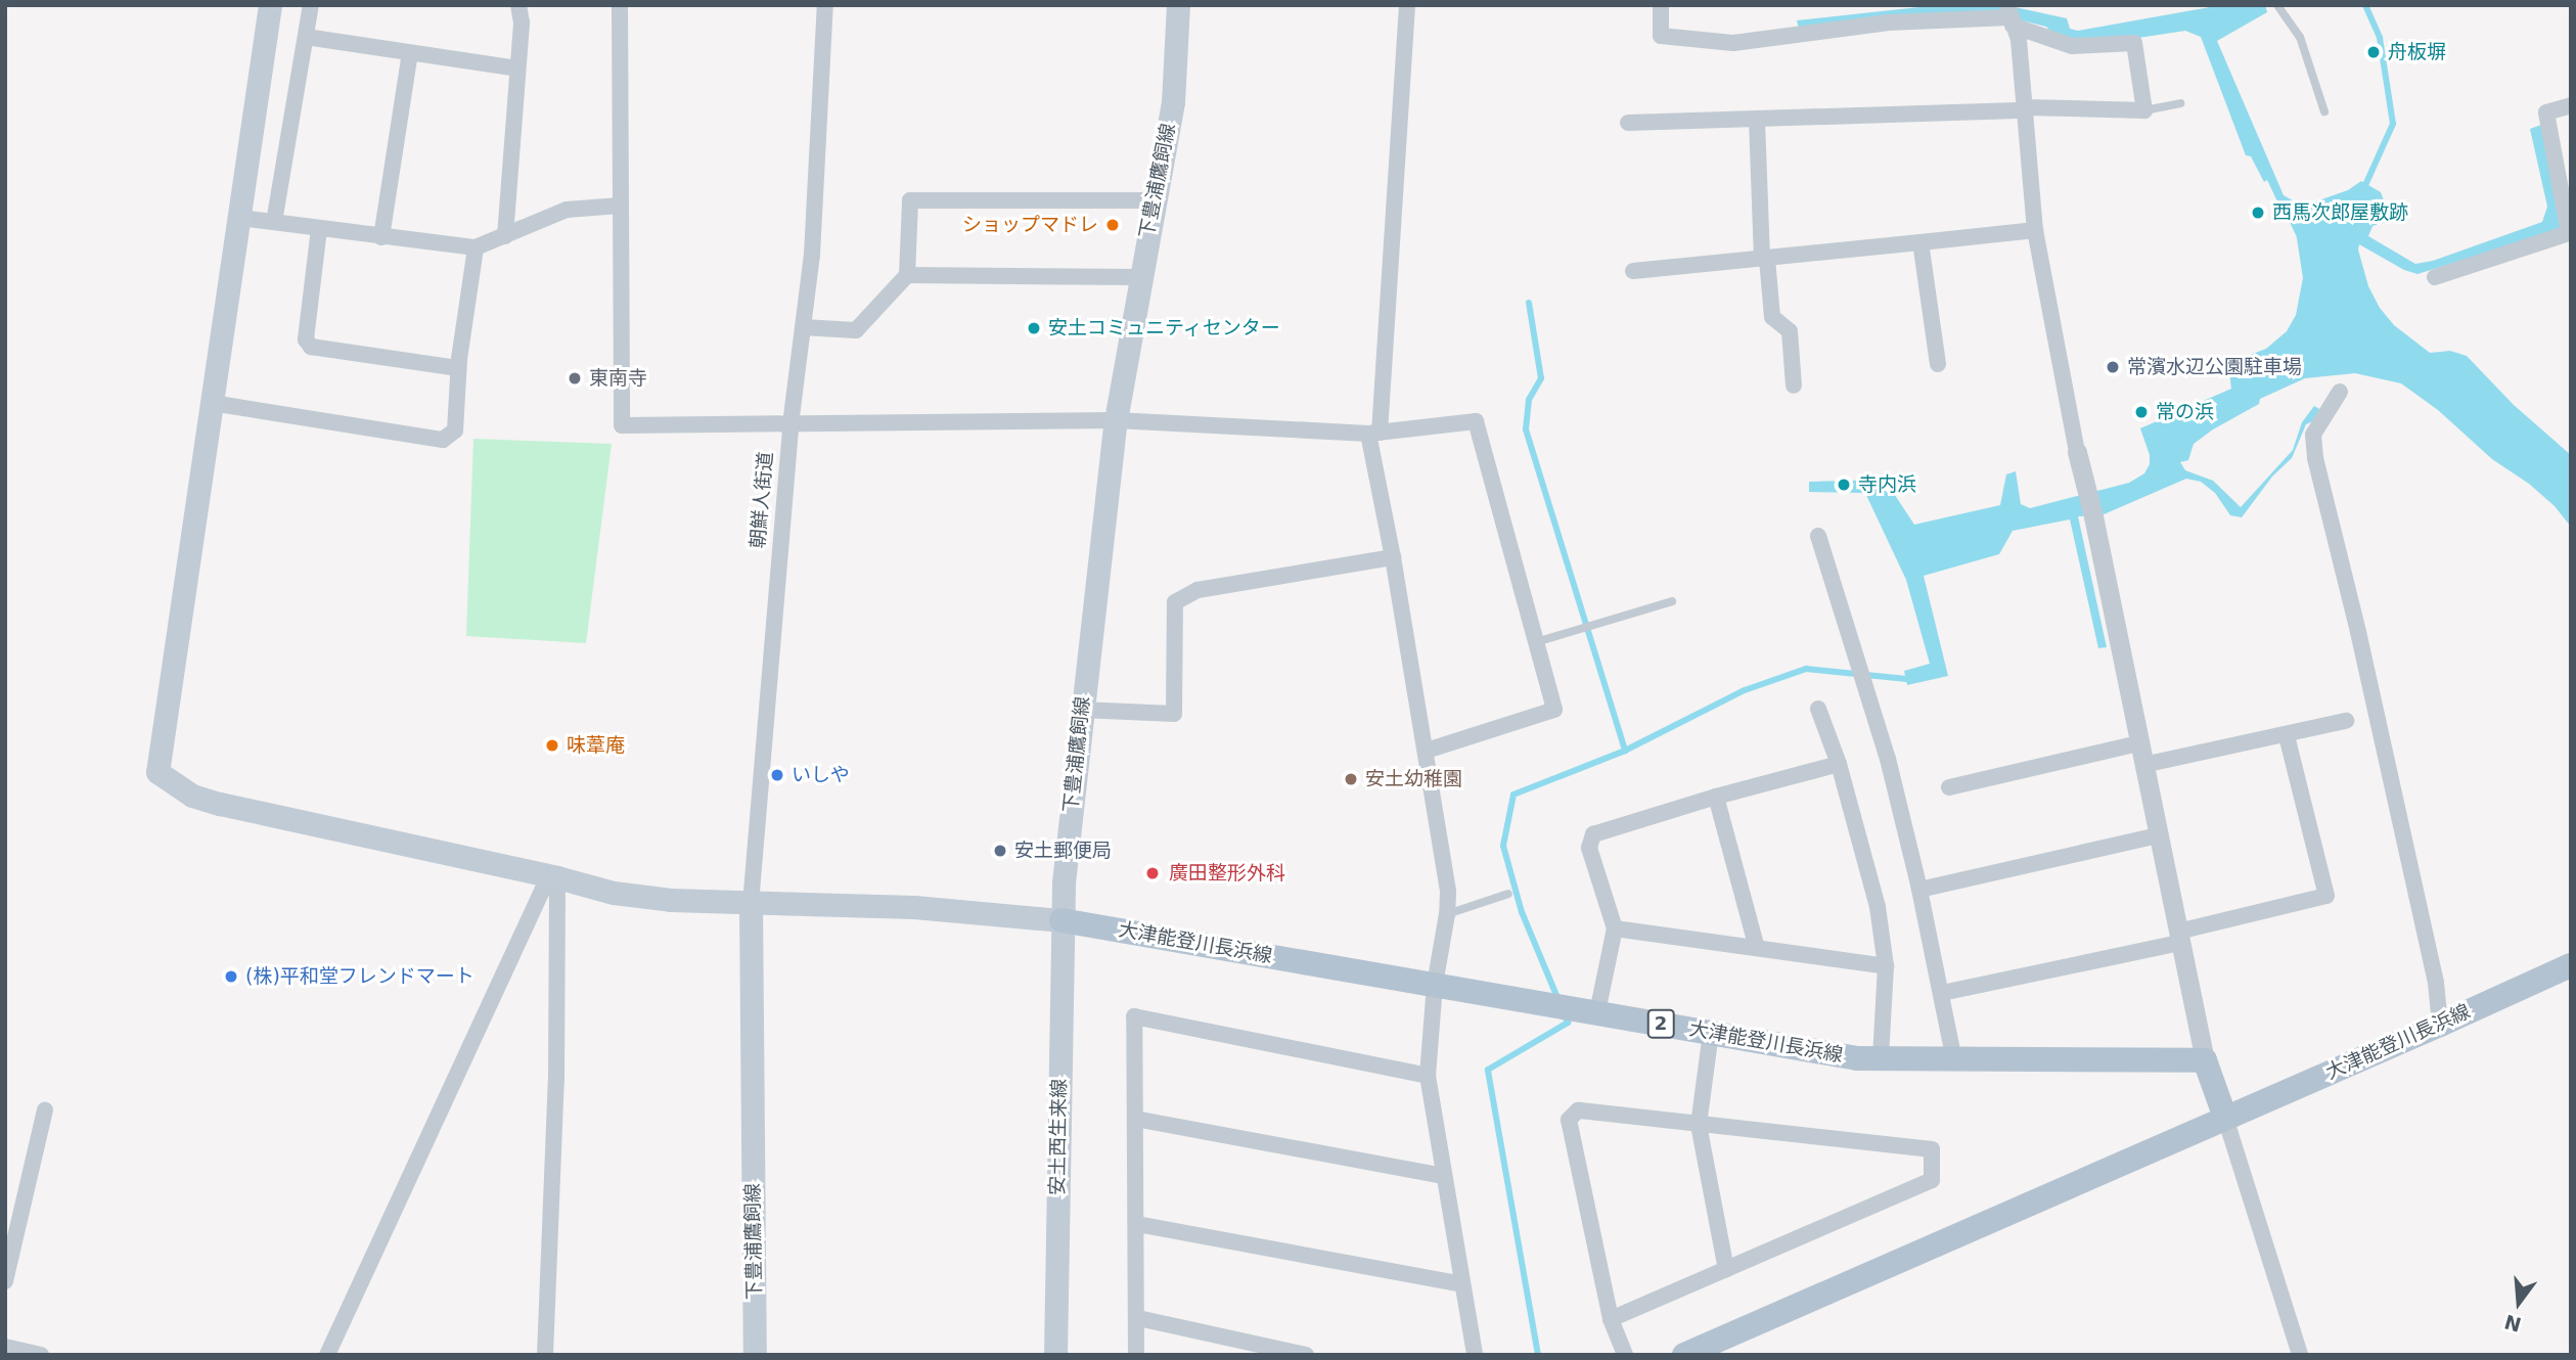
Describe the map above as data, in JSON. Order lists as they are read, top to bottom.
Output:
{
  "streets": {
    "main road": [
      "下豊浦鷹飼線",
      "大津能登川長浜線",
      "2",
      "安土西生来線"
    ],
    "street": ["朝鮮人街道"]
  },
  "crossings": [
    ["下豊浦鷹飼線", "朝鮮人街道"],
    ["下豊浦鷹飼線", "大津能登川長浜線"],
    ["下豊浦鷹飼線", "安土西生来線"],
    ["大津能登川長浜線", "安土西生来線"]
  ],
  "places": [
    "舟板塀",
    "西馬次郎屋敷跡",
    "ショップマドレ",
    "安土コミュニティセンター",
    "常濱水辺公園駐車場",
    "東南寺",
    "常の浜",
    "寺内浜",
    "味葦庵",
    "いしや",
    "安土幼稚園",
    "安土郵便局",
    "廣田整形外科",
    "(株)平和堂フレンドマート"
  ],
  "north": "bottom"
}
